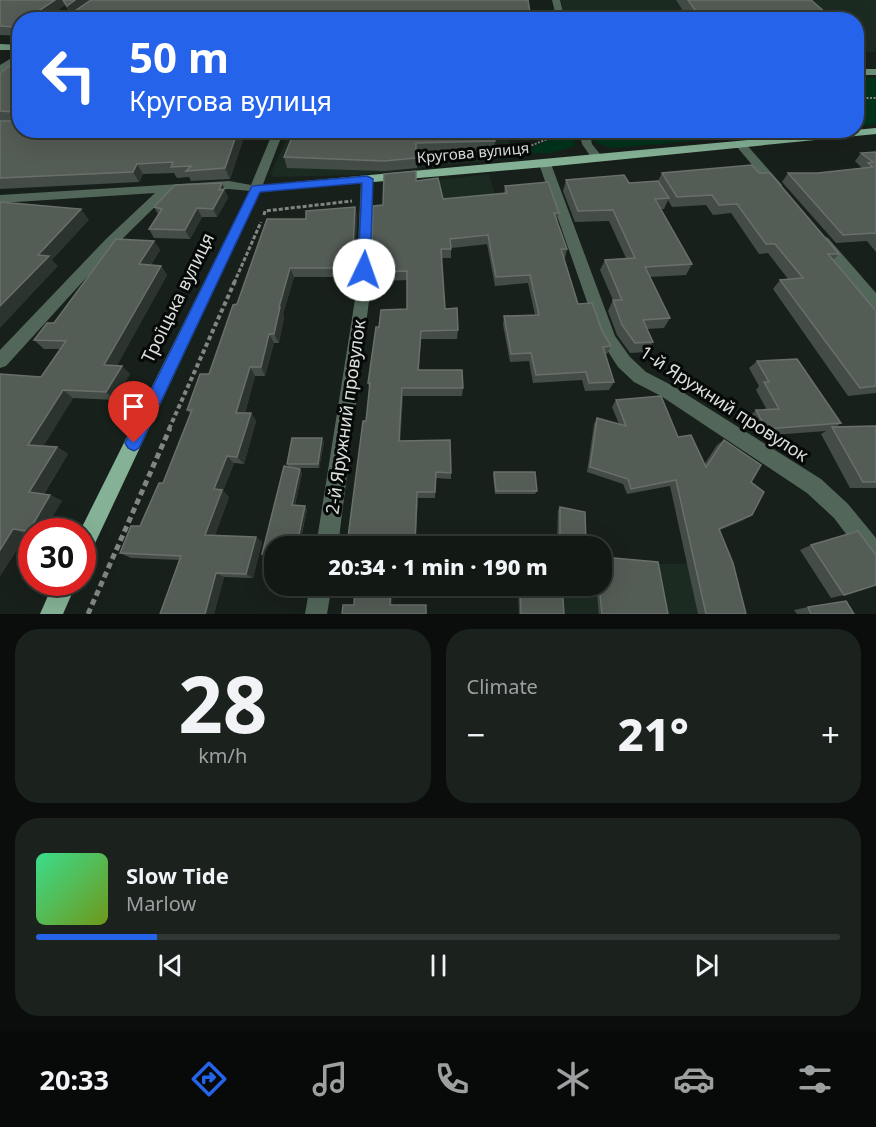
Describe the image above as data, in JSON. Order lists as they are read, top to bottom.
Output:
{
  "streets": {
    "main road": ["Кругова вулиця", "Троїцька вулиця"],
    "street": ["1-й Яружний провулок", "2-й Яружний провулок"]
  },
  "crossings": [
    ["Кругова вулиця", "Троїцька вулиця"],
    ["Кругова вулиця", "1-й Яружний провулок"],
    ["Кругова вулиця", "2-й Яружний провулок"]
  ],
  "page": {
    "turn": ["50 m", "Кругова вулиця"],
    "limit": "30",
    "trip": "20:34 · 1 min · 190 m",
    "tile": [
      ["28", "km/h"],
      "Climate"
    ],
    "heat": ["−", "21°", "+"],
    "song": ["Slow Tide", "Marlow"],
    "tabs": "20:33"
  }
}
